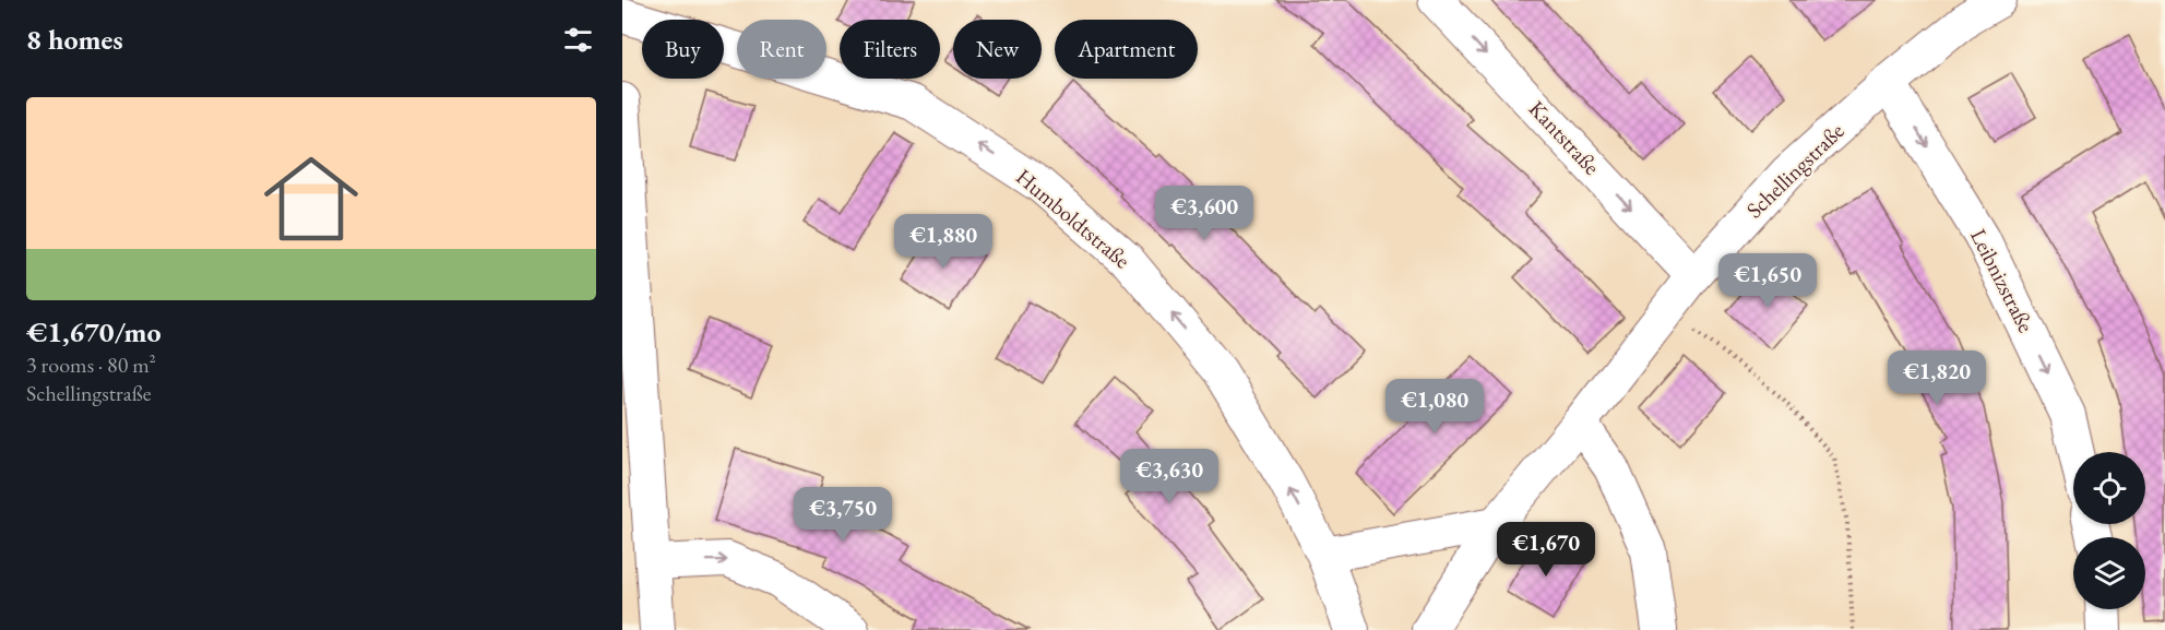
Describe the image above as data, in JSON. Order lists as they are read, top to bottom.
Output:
{
  "streets": {
    "street": [
      "Kantstraße",
      "Schellingstraße",
      "Humboldtstraße",
      "Leibnizstraße"
    ]
  },
  "crossings": [
    ["Kantstraße", "Schellingstraße"],
    ["Schellingstraße", "Leibnizstraße"]
  ],
  "one_way": ["Kantstraße", "Humboldtstraße", "Leibnizstraße"],
  "page": {
    "heading": "8 homes",
    "chip": [
      "Buy",
      "Rent",
      "Filters",
      "New",
      "Apartment"
    ],
    "list": [
      {
        "name": "€1,670/mo",
        "note": "3 rooms · 80 m² · Schellingstraße"
      }
    ],
    "price": [
      "€3,600",
      "€1,880",
      "€1,650",
      "€1,820",
      "€1,080",
      "€3,630",
      "€3,750",
      "€1,670"
    ]
  }
}
